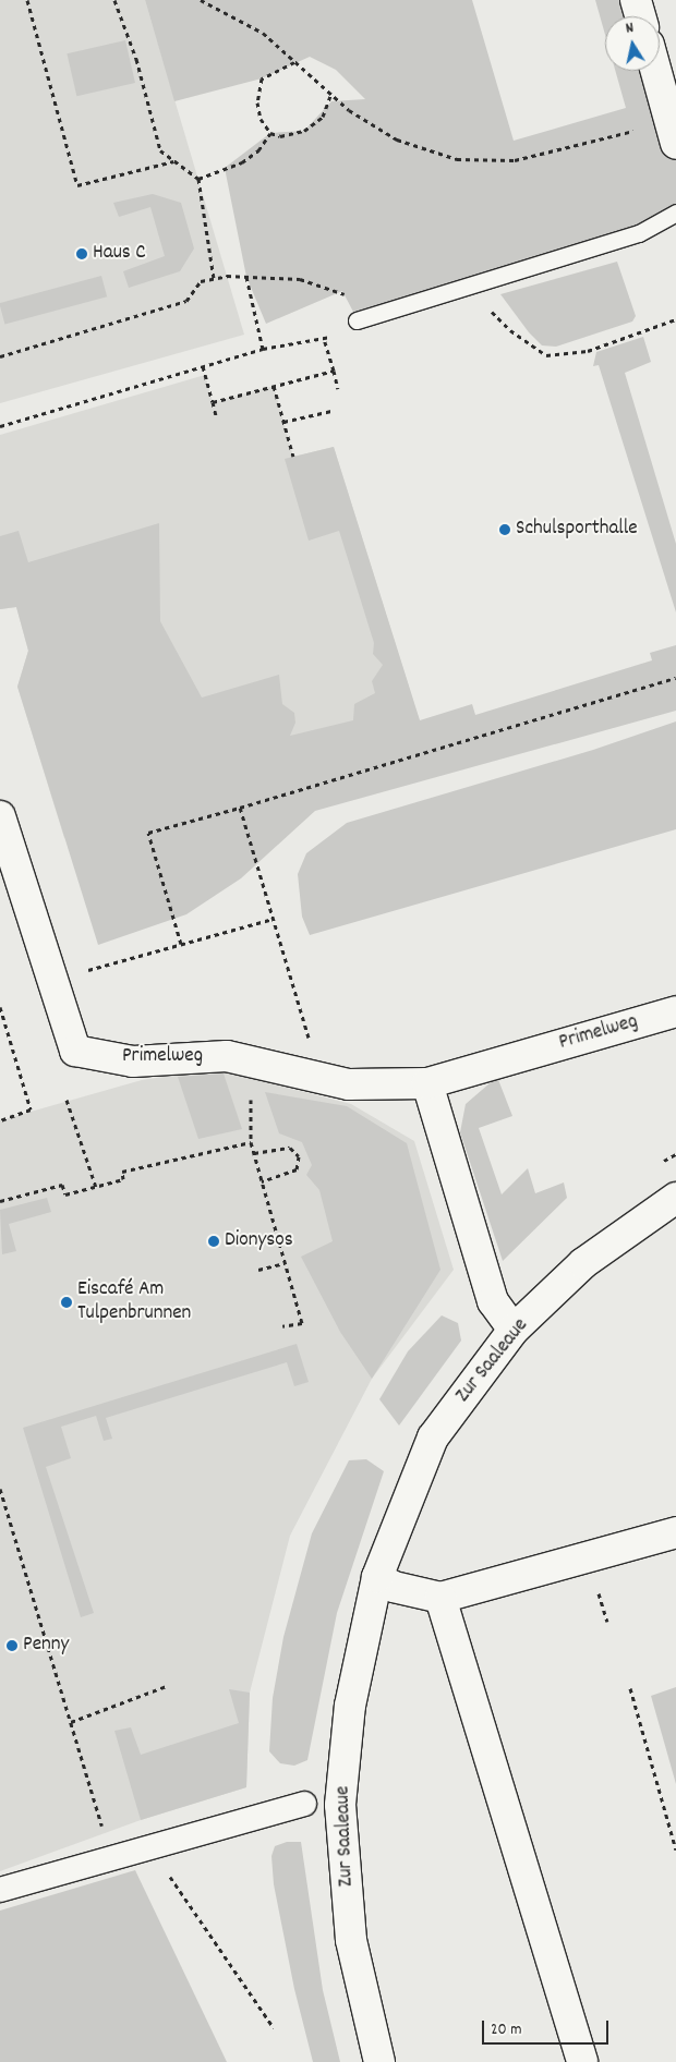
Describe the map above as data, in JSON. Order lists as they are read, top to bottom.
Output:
{
  "streets": {
    "street": ["Primelweg", "Zur Saaleaue"]
  },
  "places": [
    "Haus C",
    "Schulsporthalle",
    "Dionysos",
    "Eiscafé Am Tulpenbrunnen",
    "Penny"
  ],
  "scale_bar": "20 m",
  "north": "top"
}
